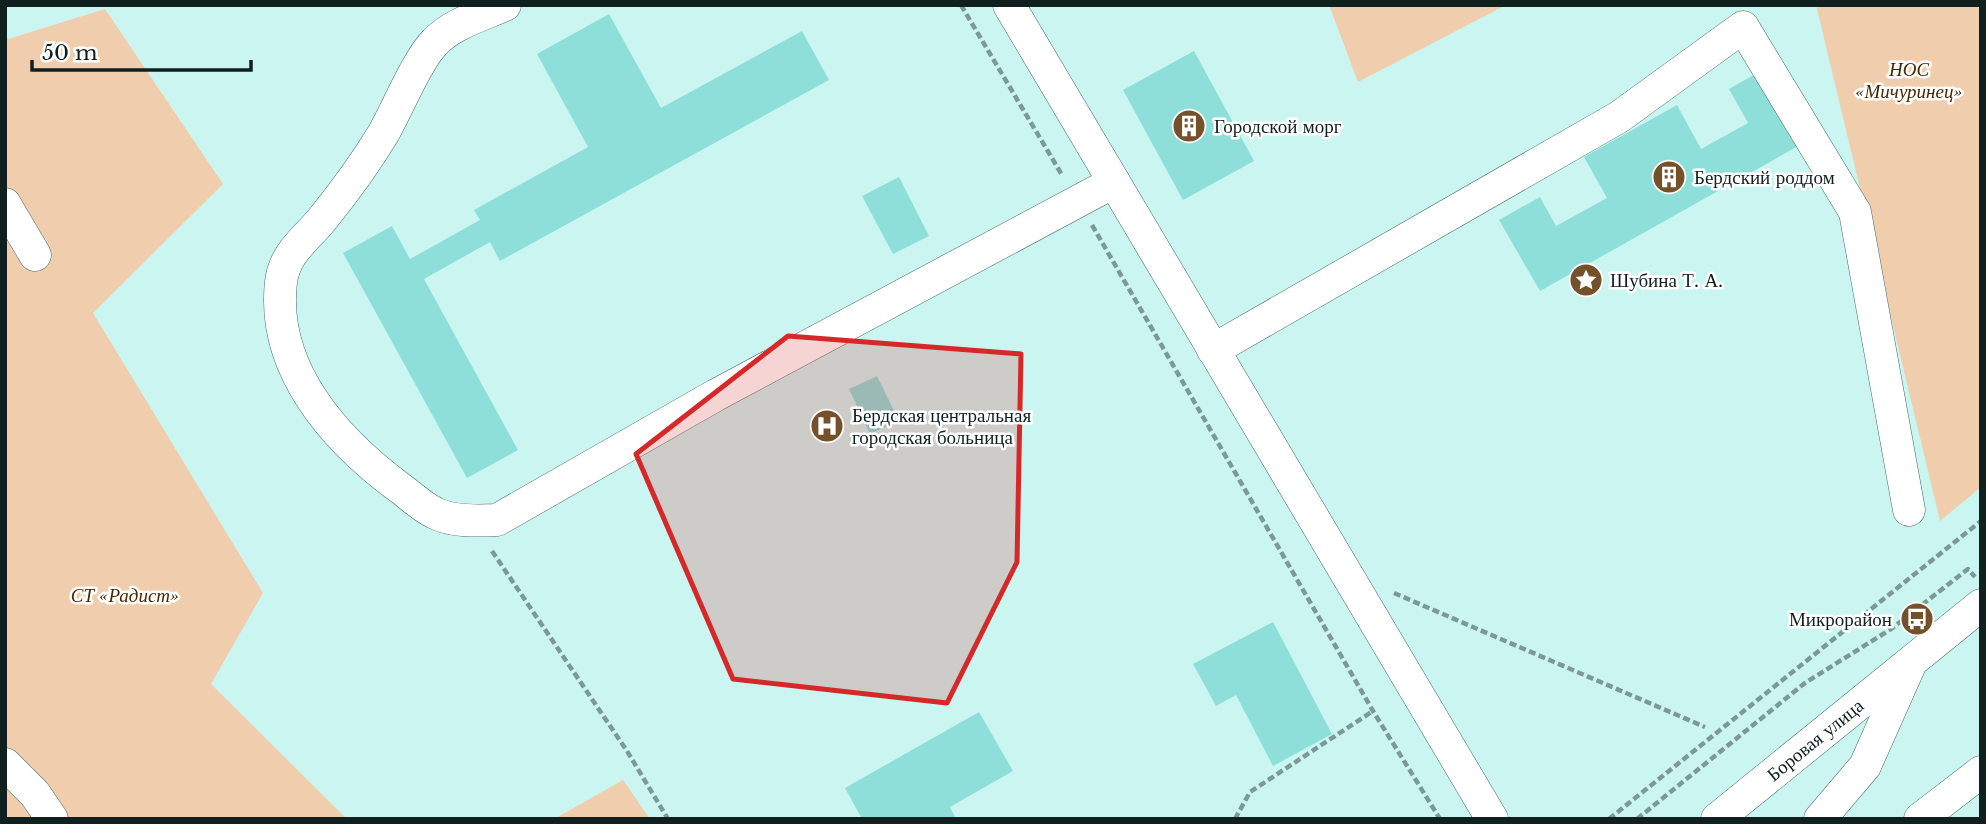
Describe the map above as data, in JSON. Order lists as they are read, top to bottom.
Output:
{
  "streets": {
    "street": ["Боровая улица"]
  },
  "parks": ["НОС «Мичуринец»", "СТ «Радист»"],
  "places": {
    "building": ["Городской морг", "Бердский роддом"],
    "place": ["Шубина Т. А."],
    "hospital": ["Бердская центральная городская больница"],
    "bus stop": ["Микрорайон"]
  },
  "scale_bar": "50 m"
}
